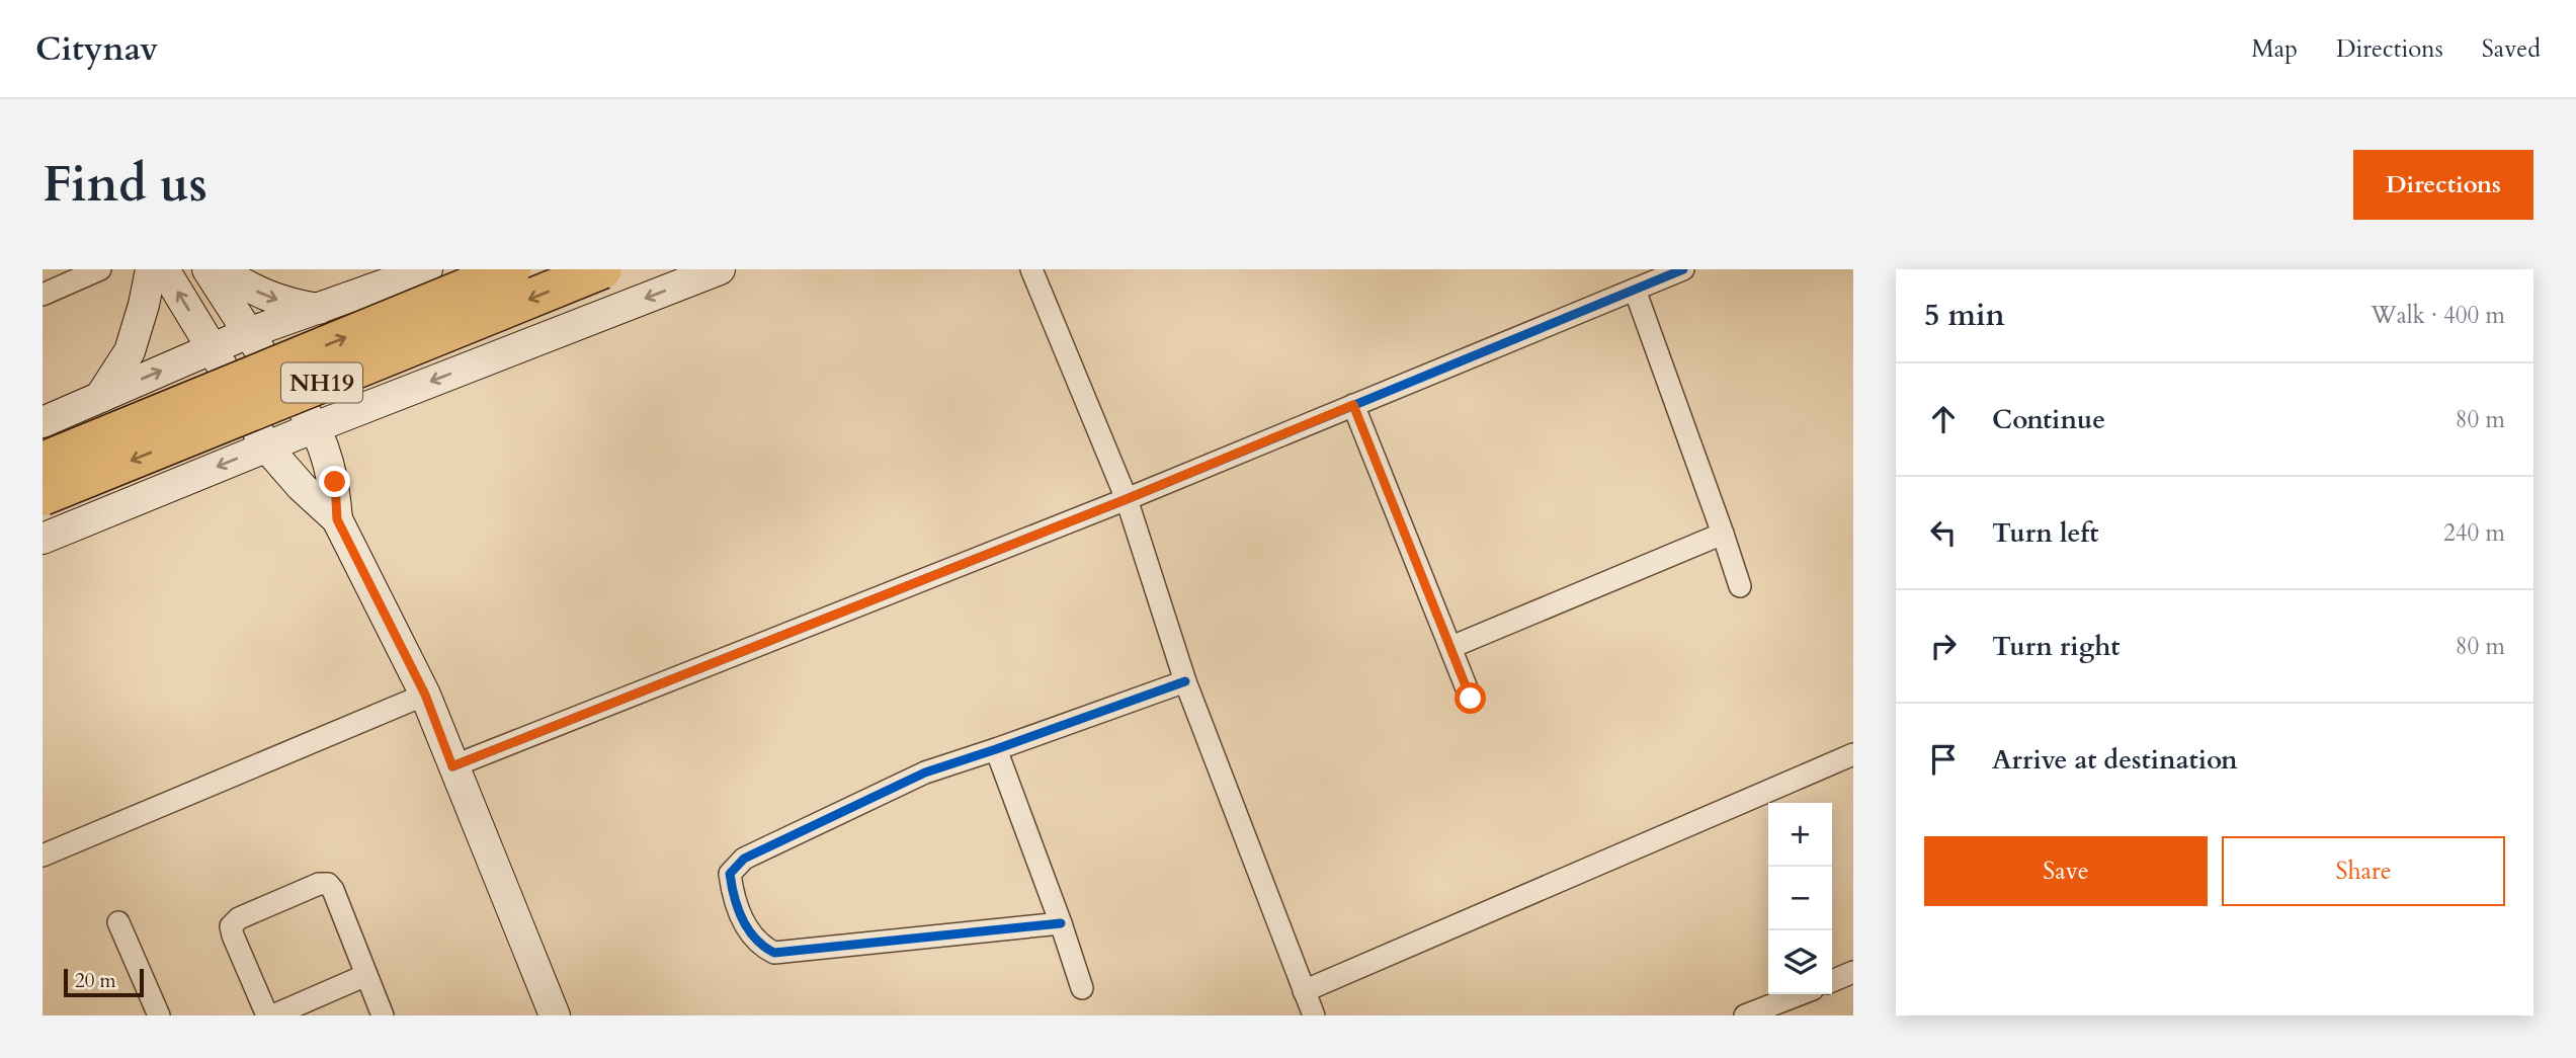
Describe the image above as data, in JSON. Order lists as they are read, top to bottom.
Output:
{
  "streets": {
    "highway": ["NH19"]
  },
  "scale_bar": "20 m",
  "page": {
    "header": "Citynav",
    "nav": ["Map", "Directions", "Saved"],
    "buttons": [
      "Directions",
      ["Save", "Share"]
    ],
    "title": "Find us",
    "heading": ["5 min", "Walk · 400 m"],
    "list": [
      ["Continue", "80 m"],
      ["Turn left", "240 m"],
      ["Turn right", "80 m"],
      "Arrive at destination"
    ],
    "map_buttons": ["+", "−"],
    "scale": "20 m"
  }
}
